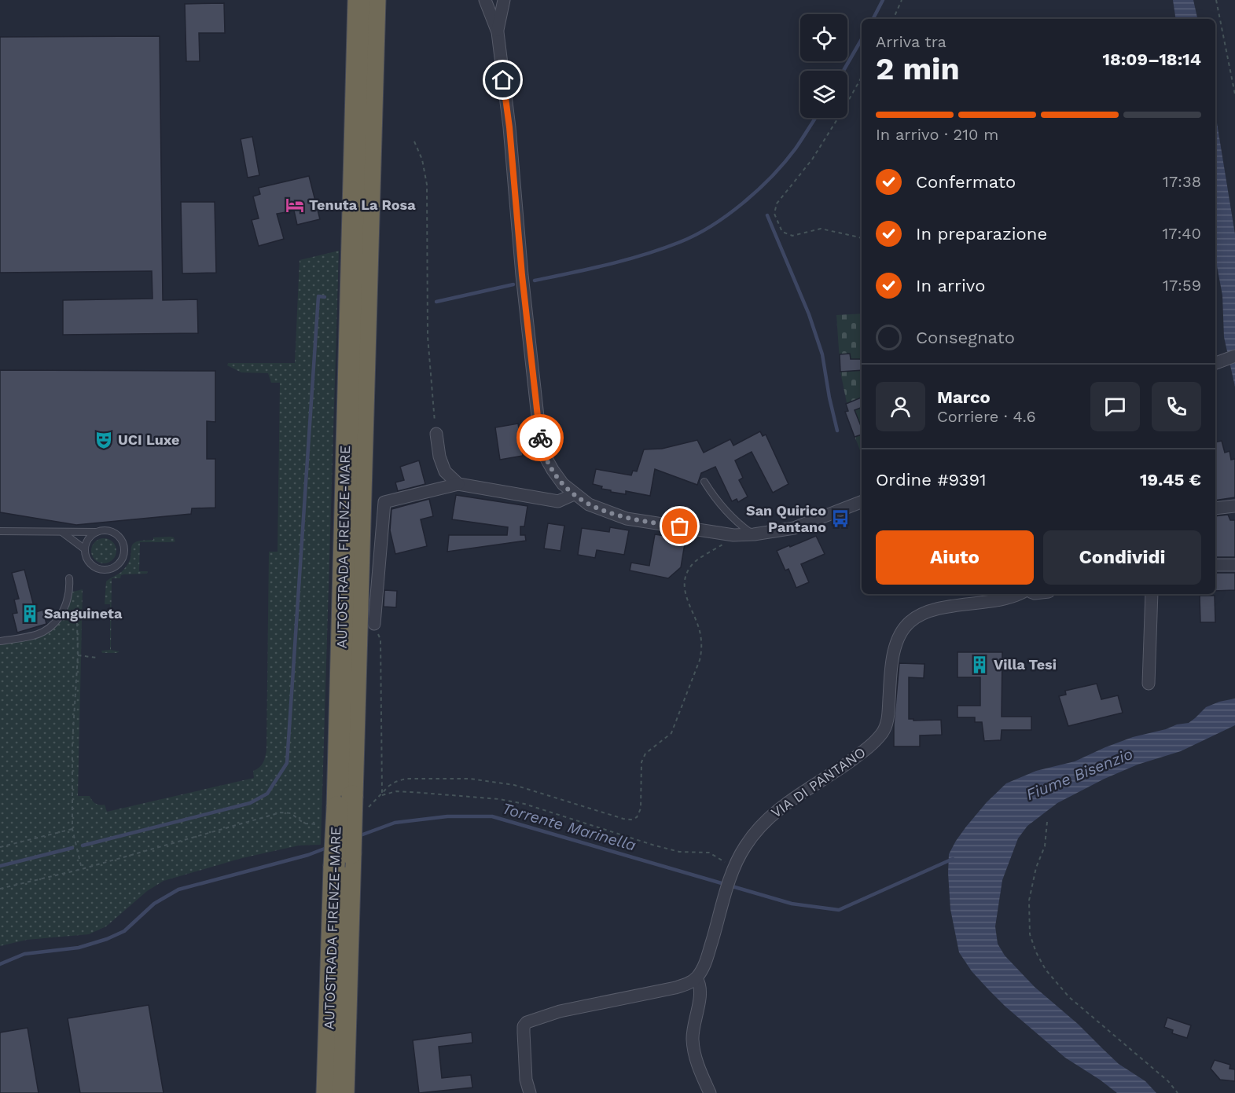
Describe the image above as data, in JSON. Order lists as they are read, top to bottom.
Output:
{
  "streets": {
    "highway": ["AUTOSTRADA FIRENZE-MARE"],
    "street": ["VIA DI PANTANO"]
  },
  "water": ["Fiume Bisenzio", "Torrente Marinella"],
  "places": {
    "hotel": ["Tenuta La Rosa"],
    "theatre": ["UCI Luxe"],
    "bus stop": ["San Quirico Pantano"],
    "building": ["Sanguineta", "Villa Tesi"]
  },
  "page": {
    "heading": ["2 min", "Arriva tra", "18:09–18:14"],
    "panel": [
      "Marco",
      "Corriere · 4.6",
      "Ordine #9391",
      "19.45 €"
    ],
    "bar": "In arrivo · 210 m",
    "list": [
      ["Confermato", "17:38"],
      ["In preparazione", "17:40"],
      ["In arrivo", "17:59"],
      "Consegnato"
    ],
    "buttons": ["Aiuto", "Condividi"]
  }
}
